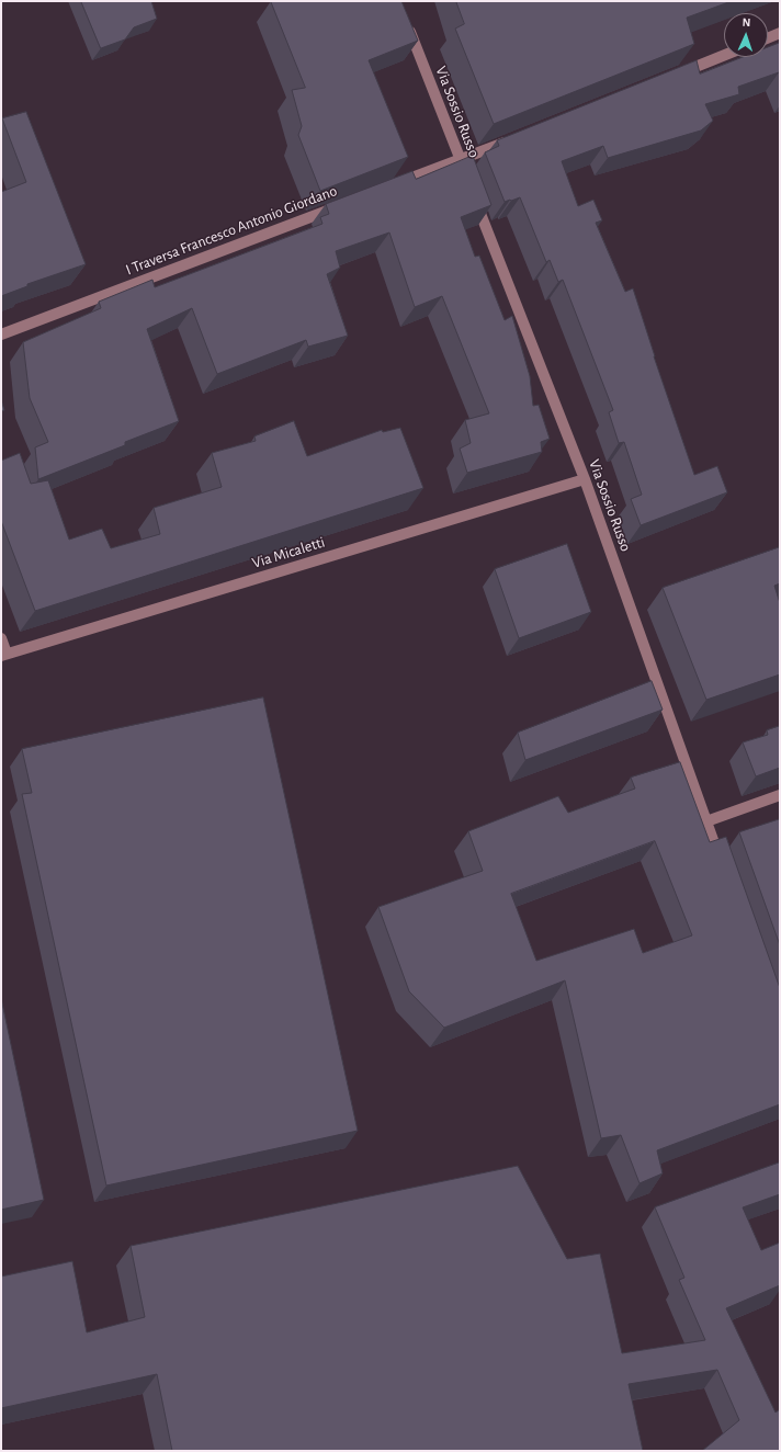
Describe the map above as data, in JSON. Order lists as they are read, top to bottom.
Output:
{
  "streets": {
    "street": ["Via Sossio Russo", "I Traversa Francesco Antonio Giordano", "Via Micaletti"]
  },
  "crossings": [
    ["Via Sossio Russo", "Via Micaletti"]
  ],
  "north": "top"
}
